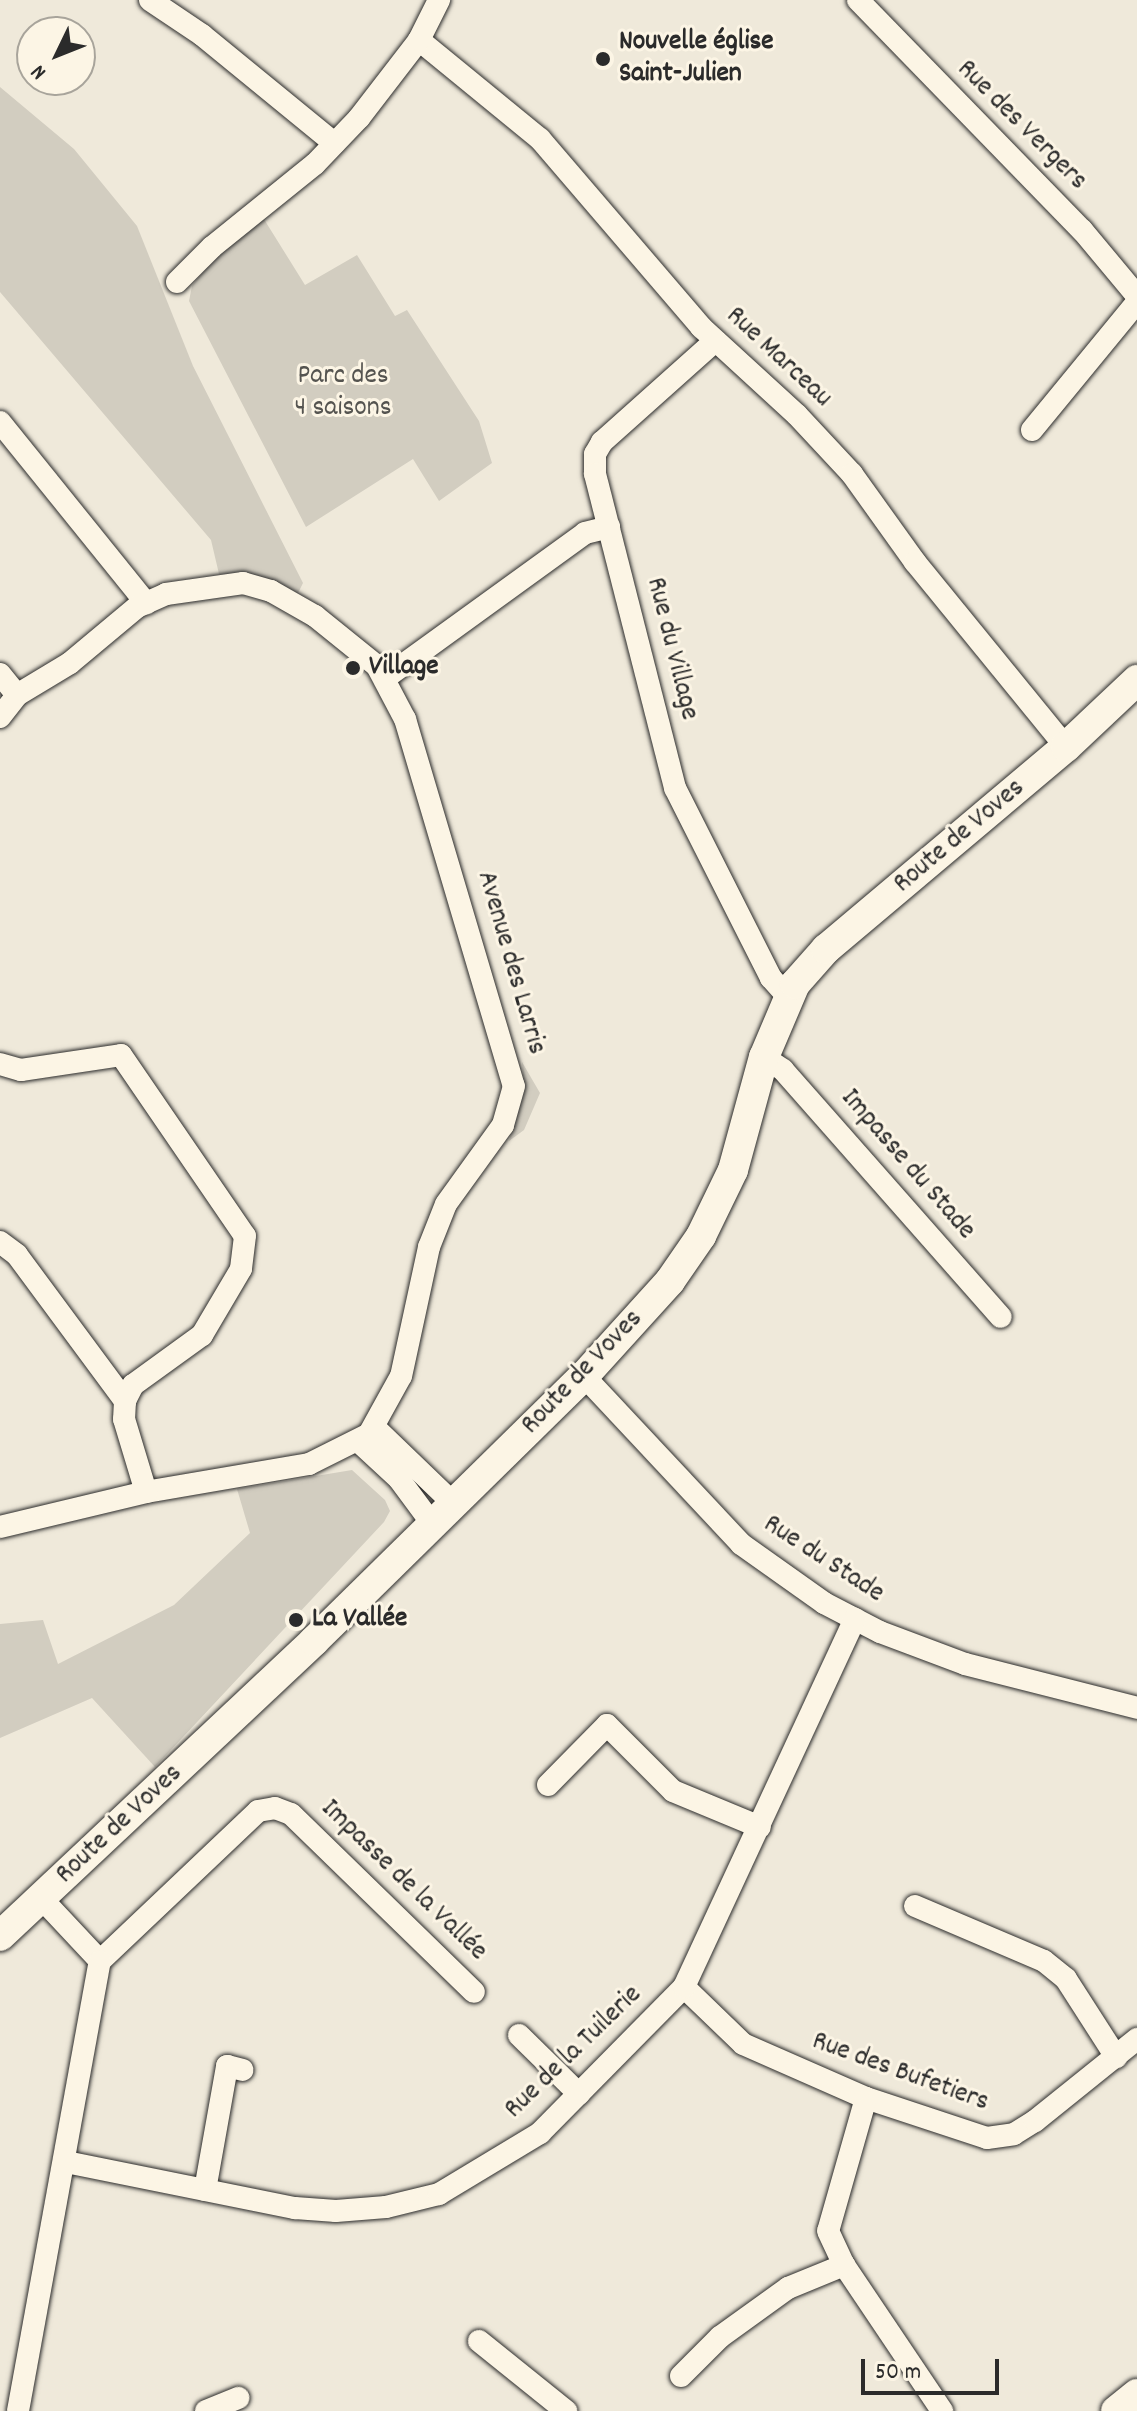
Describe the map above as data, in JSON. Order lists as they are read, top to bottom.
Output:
{
  "streets": {
    "street": [
      "Rue des Vergers",
      "Rue Marceau",
      "Rue du Village",
      "Route de Voves",
      "Avenue des Larris",
      "Impasse du Stade",
      "Rue du Stade",
      "Impasse de la Vallée",
      "Rue de la Tuilerie",
      "Rue des Bufetiers"
    ]
  },
  "crossings": [
    ["Rue Marceau", "Rue du Village"],
    ["Rue Marceau", "Route de Voves"],
    ["Rue du Village", "Route de Voves"],
    ["Route de Voves", "Impasse du Stade"],
    ["Route de Voves", "Rue du Stade"],
    ["Rue du Stade", "Rue de la Tuilerie"],
    ["Rue de la Tuilerie", "Rue des Bufetiers"]
  ],
  "parks": ["Parc des 4 saisons"],
  "places": ["Nouvelle église Saint-Julien", "Village", "La Vallée"],
  "scale_bar": "50 m",
  "north": "bottom left"
}
